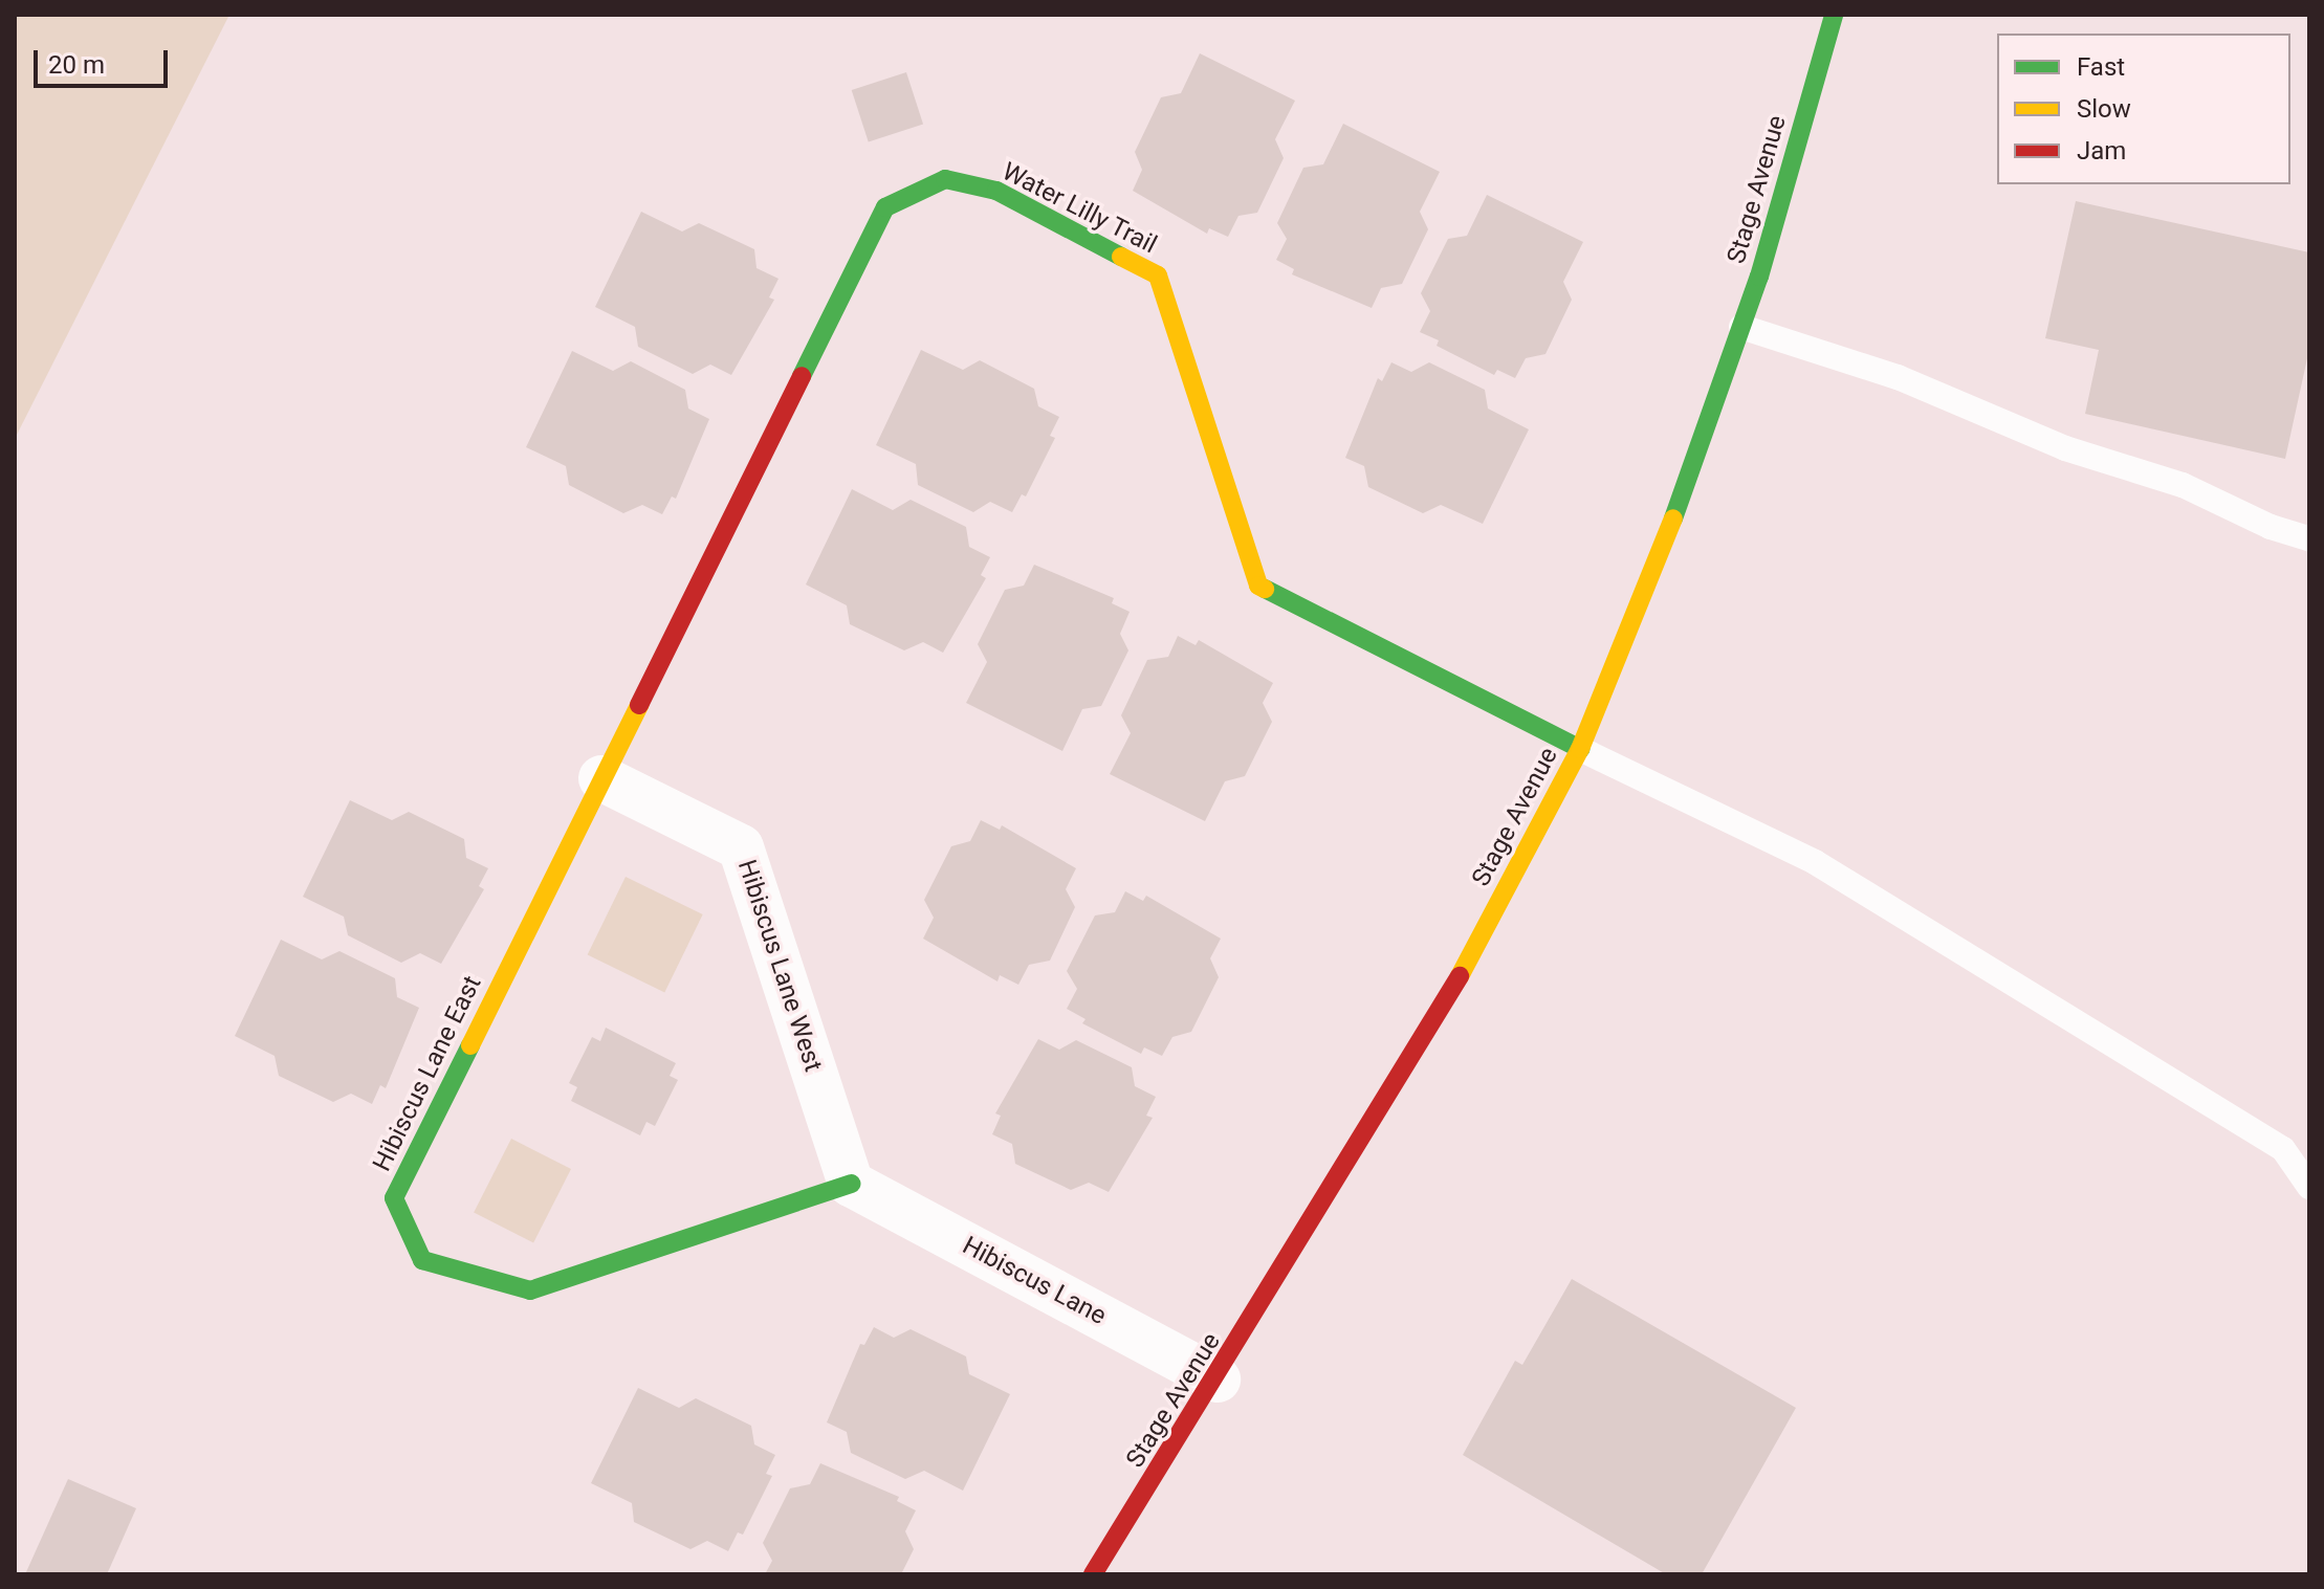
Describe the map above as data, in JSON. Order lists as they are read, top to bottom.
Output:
{
  "streets": {
    "street": [
      "Stage Avenue",
      "Water Lilly Trail",
      "Hibiscus Lane West",
      "Hibiscus Lane East",
      "Hibiscus Lane"
    ]
  },
  "crossings": [
    ["Stage Avenue", "Water Lilly Trail"],
    ["Stage Avenue", "Hibiscus Lane"],
    ["Water Lilly Trail", "Hibiscus Lane West"],
    ["Water Lilly Trail", "Hibiscus Lane East"],
    ["Hibiscus Lane West", "Hibiscus Lane East"],
    ["Hibiscus Lane West", "Hibiscus Lane"],
    ["Hibiscus Lane East", "Hibiscus Lane"]
  ],
  "legend": ["Fast", "Slow", "Jam"],
  "scale_bar": "20 m"
}
